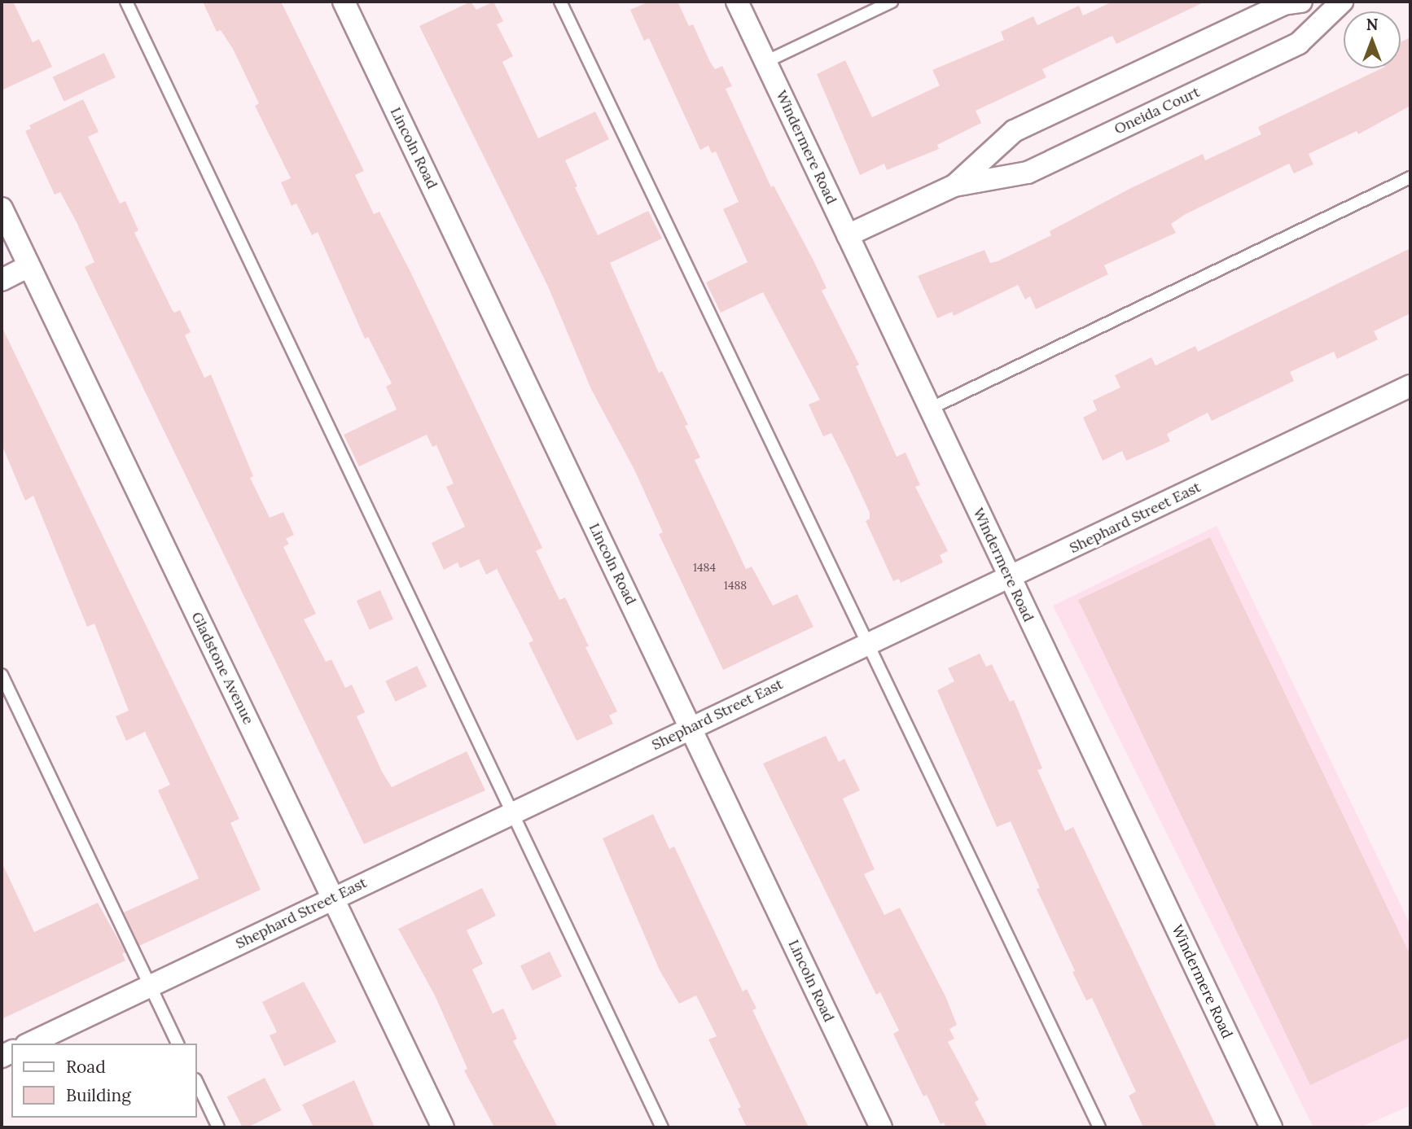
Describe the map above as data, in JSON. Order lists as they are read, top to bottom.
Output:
{
  "streets": {
    "street": [
      "Oneida Court",
      "Windermere Road",
      "Lincoln Road",
      "Shephard Street East",
      "Gladstone Avenue"
    ]
  },
  "crossings": [
    ["Oneida Court", "Windermere Road"],
    ["Windermere Road", "Shephard Street East"],
    ["Lincoln Road", "Shephard Street East"],
    ["Shephard Street East", "Gladstone Avenue"]
  ],
  "house_numbers": ["1484", "1488"],
  "legend": ["Road", "Building"],
  "north": "top"
}
